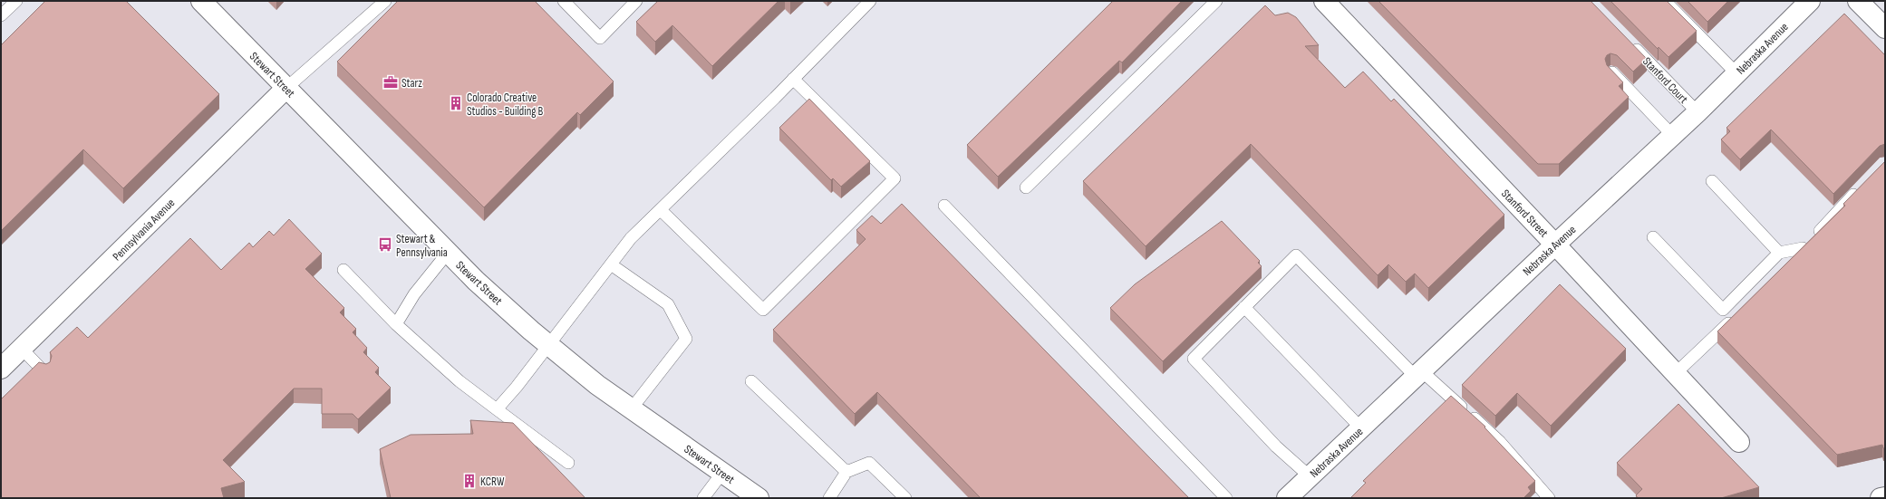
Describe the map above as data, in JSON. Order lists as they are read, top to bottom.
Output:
{
  "streets": {
    "street": [
      "Nebraska Avenue",
      "Stewart Street",
      "Stanford Street",
      "Pennsylvania Avenue"
    ],
    "lane": ["Stanford Court"]
  },
  "crossings": [
    ["Nebraska Avenue", "Stanford Court"],
    ["Nebraska Avenue", "Stanford Street"],
    ["Stewart Street", "Pennsylvania Avenue"]
  ],
  "places": {
    "office": ["Starz"],
    "building": ["Colorado Creative Studios - Building B", "KCRW"],
    "bus stop": ["Stewart & Pennsylvania"]
  }
}
